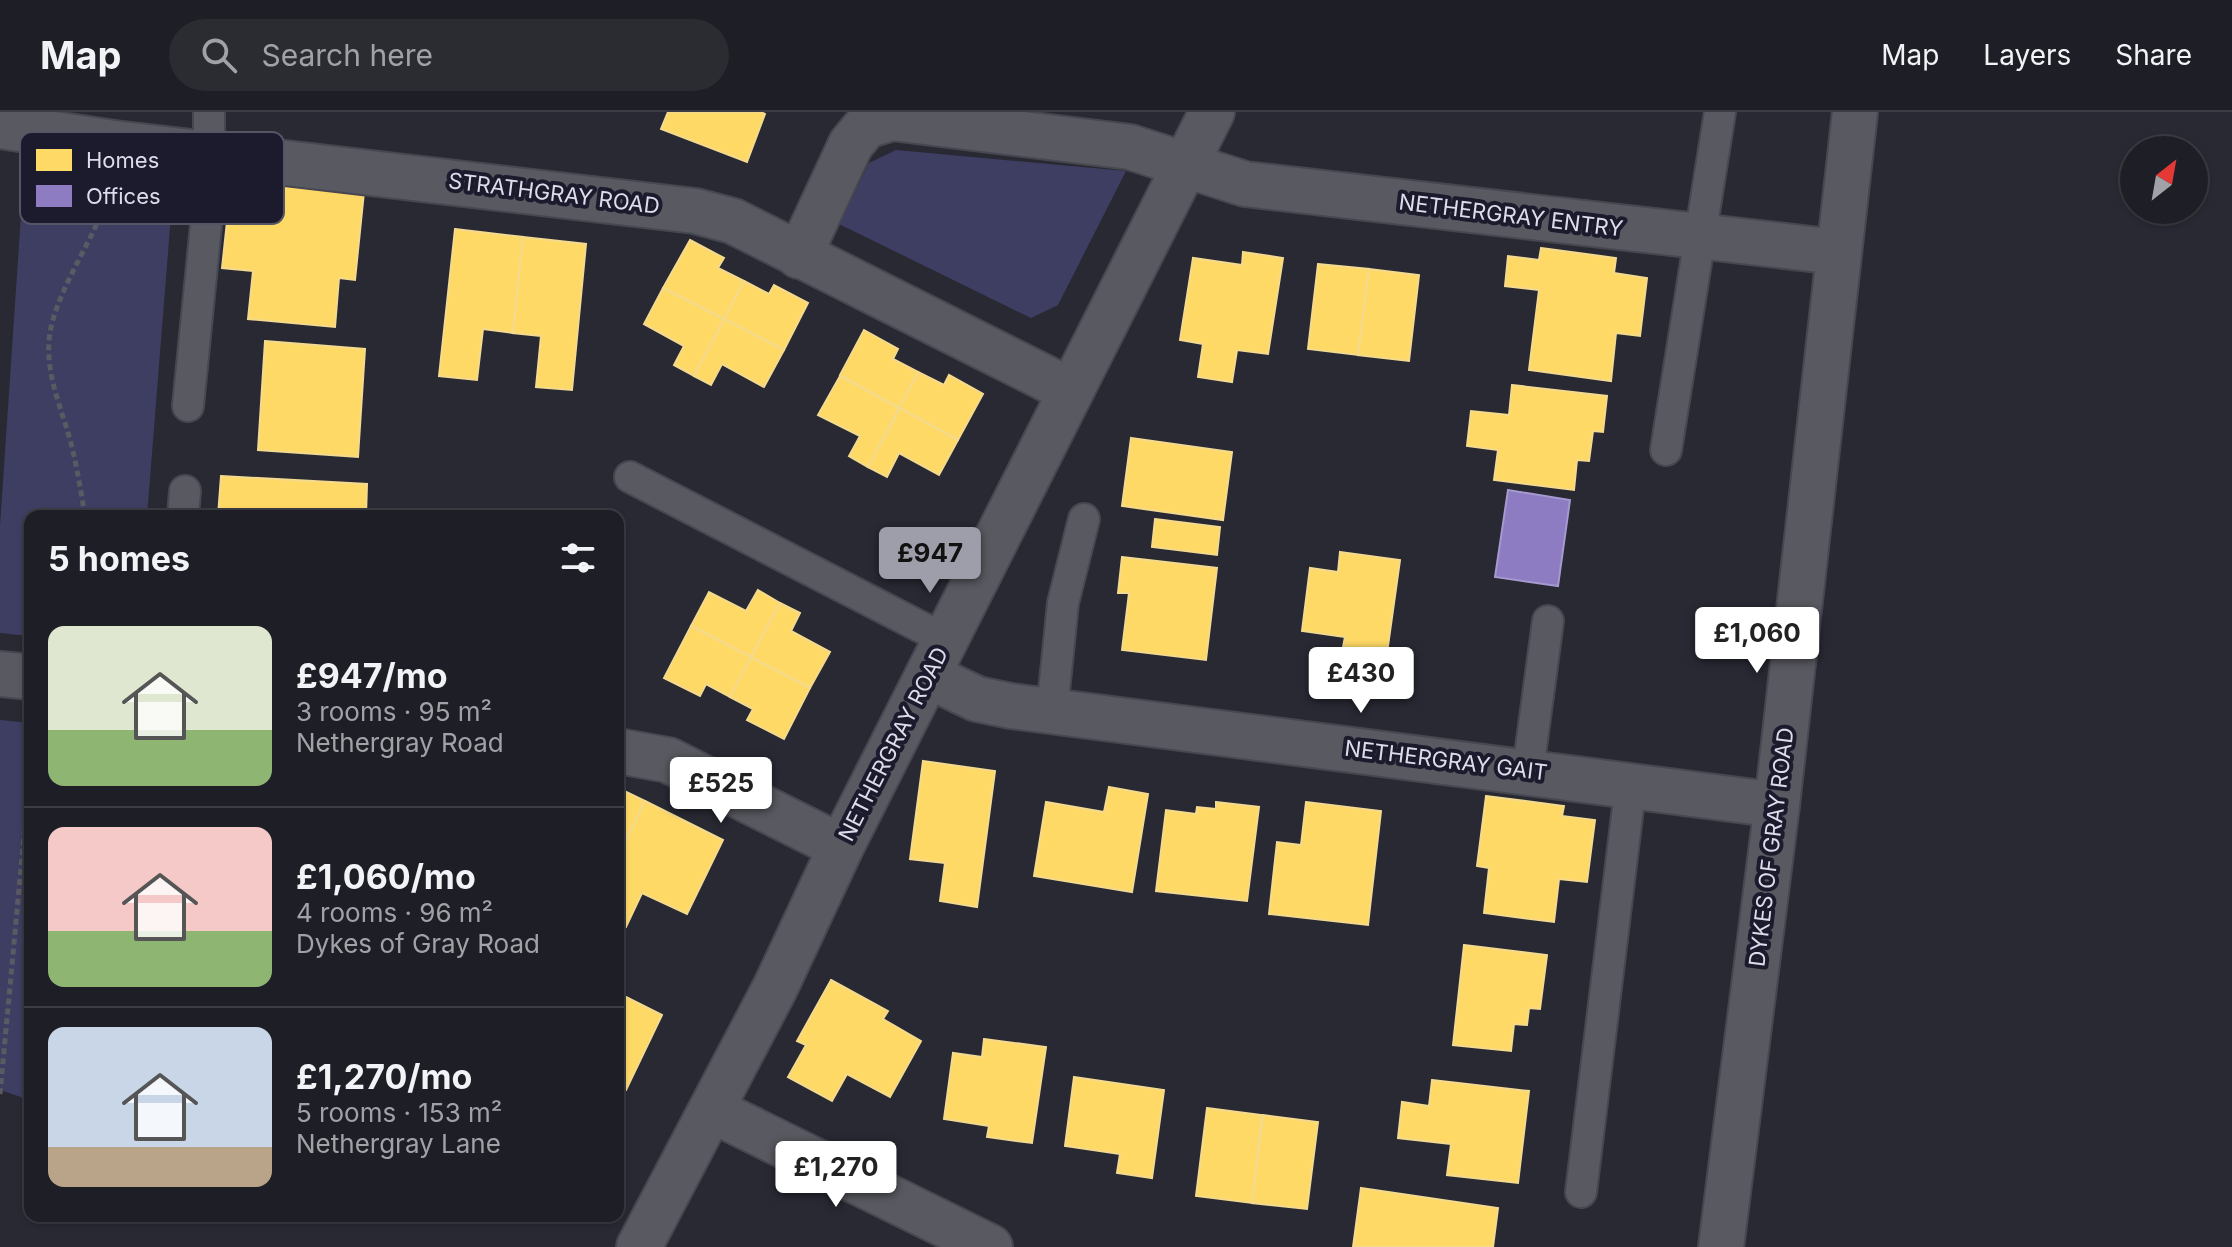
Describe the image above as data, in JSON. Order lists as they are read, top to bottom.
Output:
{
  "streets": {
    "street": [
      "STRATHGRAY ROAD",
      "NETHERGRAY ENTRY",
      "NETHERGRAY ROAD",
      "NETHERGRAY GAIT",
      "DYKES OF GRAY ROAD"
    ]
  },
  "crossings": [
    ["STRATHGRAY ROAD", "NETHERGRAY ENTRY"],
    ["STRATHGRAY ROAD", "NETHERGRAY ROAD"],
    ["NETHERGRAY ENTRY", "NETHERGRAY ROAD"],
    ["NETHERGRAY ENTRY", "DYKES OF GRAY ROAD"],
    ["NETHERGRAY ROAD", "NETHERGRAY GAIT"],
    ["NETHERGRAY GAIT", "DYKES OF GRAY ROAD"]
  ],
  "legend": ["Homes", "Offices"],
  "north": "top right",
  "page": {
    "header": "Map",
    "search": "Search here",
    "nav": ["Map", "Layers", "Share"],
    "heading": "5 homes",
    "price": [
      "£947",
      "£1,060",
      "£430",
      "£525",
      "£1,270"
    ],
    "list": [
      {
        "name": "£947/mo",
        "note": "3 rooms · 95 m² · Nethergray Road"
      },
      {
        "name": "£1,060/mo",
        "note": "4 rooms · 96 m² · Dykes of Gray Road"
      },
      {
        "name": "£1,270/mo",
        "note": "5 rooms · 153 m² · Nethergray Lane"
      }
    ]
  }
}
